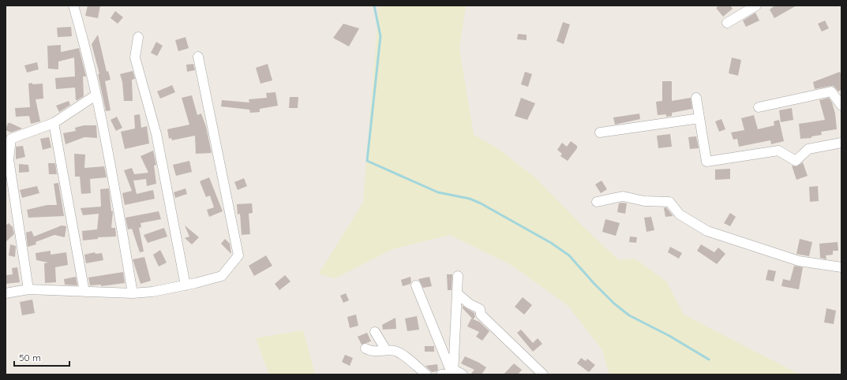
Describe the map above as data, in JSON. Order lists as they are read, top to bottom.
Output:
{
  "scale_bar": "50 m"
}
